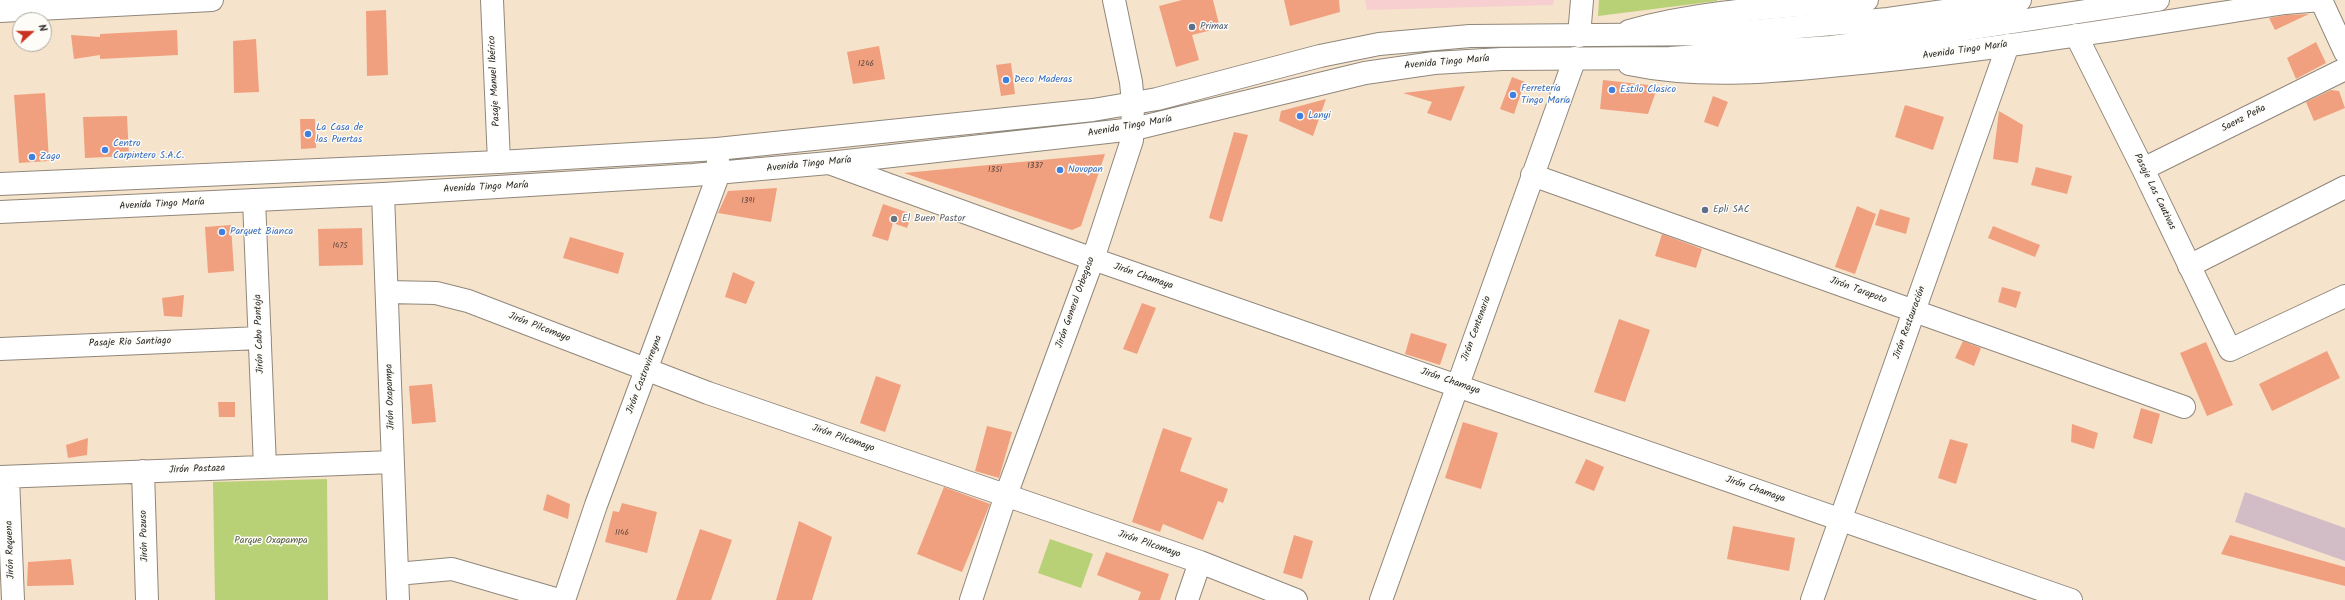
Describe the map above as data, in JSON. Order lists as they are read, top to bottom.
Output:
{
  "streets": {
    "street": [
      "Avenida Tingo María",
      "Pasaje Manuel Ibérico",
      "Saenz Peña",
      "Pasaje Las Cautivas",
      "Jirón Chamaya",
      "Jirón Tarapoto",
      "Jirón General Orbegoso",
      "Jirón Restauración",
      "Jirón Pilcomayo",
      "Jirón Centenario",
      "Jirón Cabo Pantoja",
      "Pasaje Rio Santiago",
      "Jirón Castrovirreyna",
      "Jirón Oxapampa",
      "Jirón Pastaza",
      "Jirón Pozuso",
      "Jirón Requena"
    ]
  },
  "crossings": [
    ["Avenida Tingo María", "Pasaje Manuel Ibérico"],
    ["Avenida Tingo María", "Pasaje Las Cautivas"],
    ["Avenida Tingo María", "Jirón Chamaya"],
    ["Avenida Tingo María", "Jirón General Orbegoso"],
    ["Avenida Tingo María", "Jirón Restauración"],
    ["Avenida Tingo María", "Jirón Centenario"],
    ["Avenida Tingo María", "Jirón Cabo Pantoja"],
    ["Avenida Tingo María", "Jirón Castrovirreyna"],
    ["Avenida Tingo María", "Jirón Oxapampa"],
    ["Saenz Peña", "Pasaje Las Cautivas"],
    ["Jirón Chamaya", "Jirón General Orbegoso"],
    ["Jirón Chamaya", "Jirón Restauración"],
    ["Jirón Chamaya", "Jirón Centenario"],
    ["Jirón Tarapoto", "Jirón Restauración"],
    ["Jirón Tarapoto", "Jirón Centenario"],
    ["Jirón General Orbegoso", "Jirón Pilcomayo"],
    ["Jirón Pilcomayo", "Jirón Castrovirreyna"],
    ["Jirón Pilcomayo", "Jirón Oxapampa"],
    ["Jirón Cabo Pantoja", "Pasaje Rio Santiago"],
    ["Jirón Cabo Pantoja", "Jirón Pastaza"],
    ["Jirón Oxapampa", "Jirón Pastaza"],
    ["Jirón Pastaza", "Jirón Pozuso"],
    ["Jirón Pastaza", "Jirón Requena"]
  ],
  "parks": ["Parque Oxapampa"],
  "places": [
    "Primax",
    "Deco Maderas",
    "Estilo Clasico",
    "Ferretería Tingo María",
    "Lanyi",
    "La Casa de las Puertas",
    "Centro Carpintero S.A.C.",
    "Zago",
    "Novopan",
    "Epli SAC",
    "El Buen Pastor",
    "Parquet Bianca"
  ],
  "house_numbers": [
    "1246",
    "1337",
    "1351",
    "1391",
    "1475",
    "1146"
  ],
  "north": "right"
}
